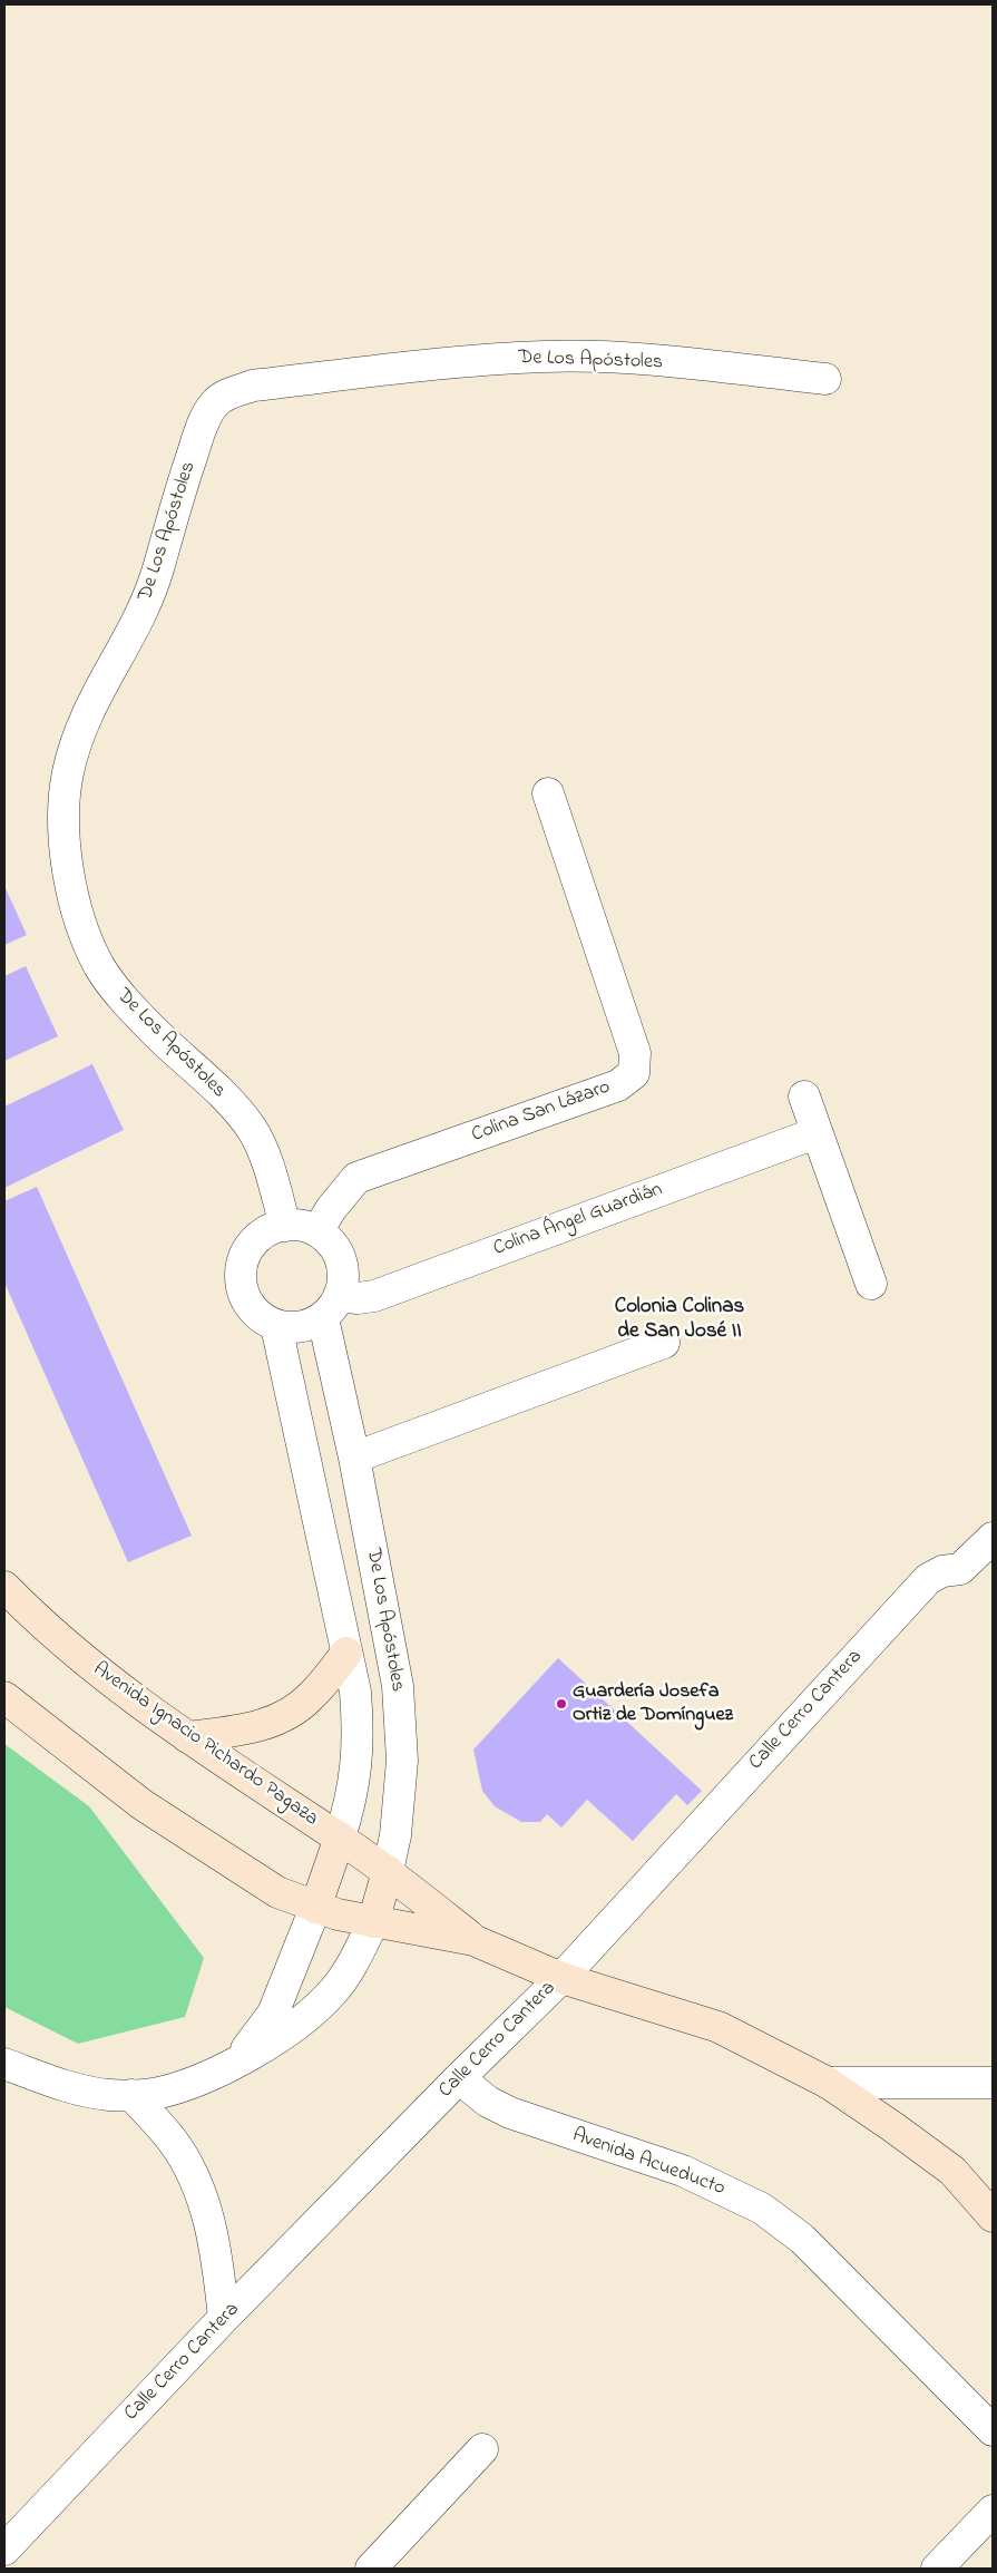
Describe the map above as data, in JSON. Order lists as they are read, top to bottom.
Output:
{
  "streets": {
    "main road": ["De Los Apóstoles", "Avenida Ignacio Pichardo Pagaza"],
    "street": [
      "Colina San Lázaro",
      "Colina Ángel Guardián",
      "Calle Cerro Cantera",
      "Avenida Acueducto"
    ]
  },
  "crossings": [
    ["De Los Apóstoles", "Colina San Lázaro"],
    ["De Los Apóstoles", "Colina Ángel Guardián"],
    ["De Los Apóstoles", "Avenida Ignacio Pichardo Pagaza"],
    ["Colina San Lázaro", "Colina Ángel Guardián"],
    ["Calle Cerro Cantera", "Avenida Acueducto"]
  ],
  "districts": ["Colonia Colinas de San José II"],
  "places": ["Guardería Josefa Ortiz de Domínguez"]
}
